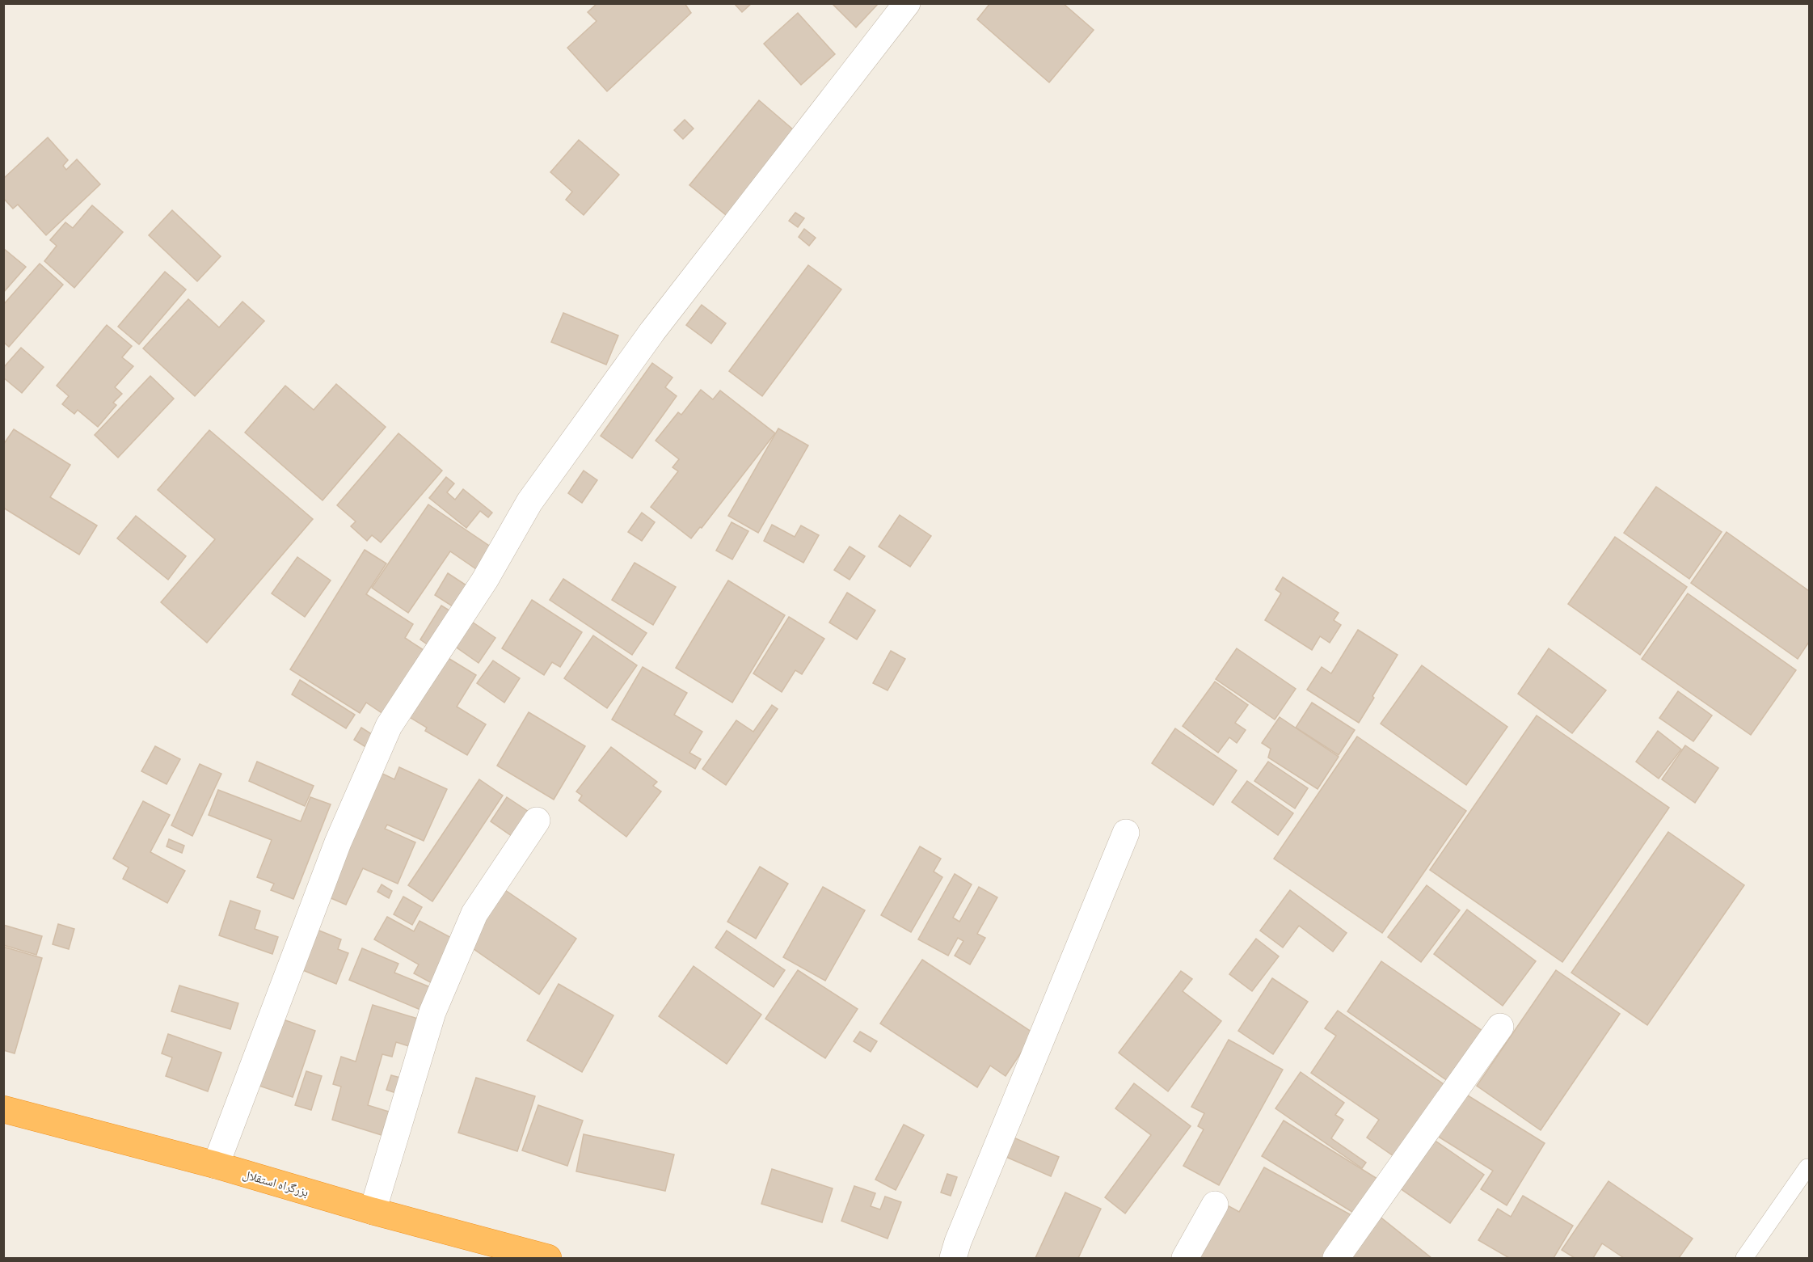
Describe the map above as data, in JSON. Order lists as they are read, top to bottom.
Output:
{
  "streets": {
    "highway": ["بزرگراه استقلال"]
  }
}
